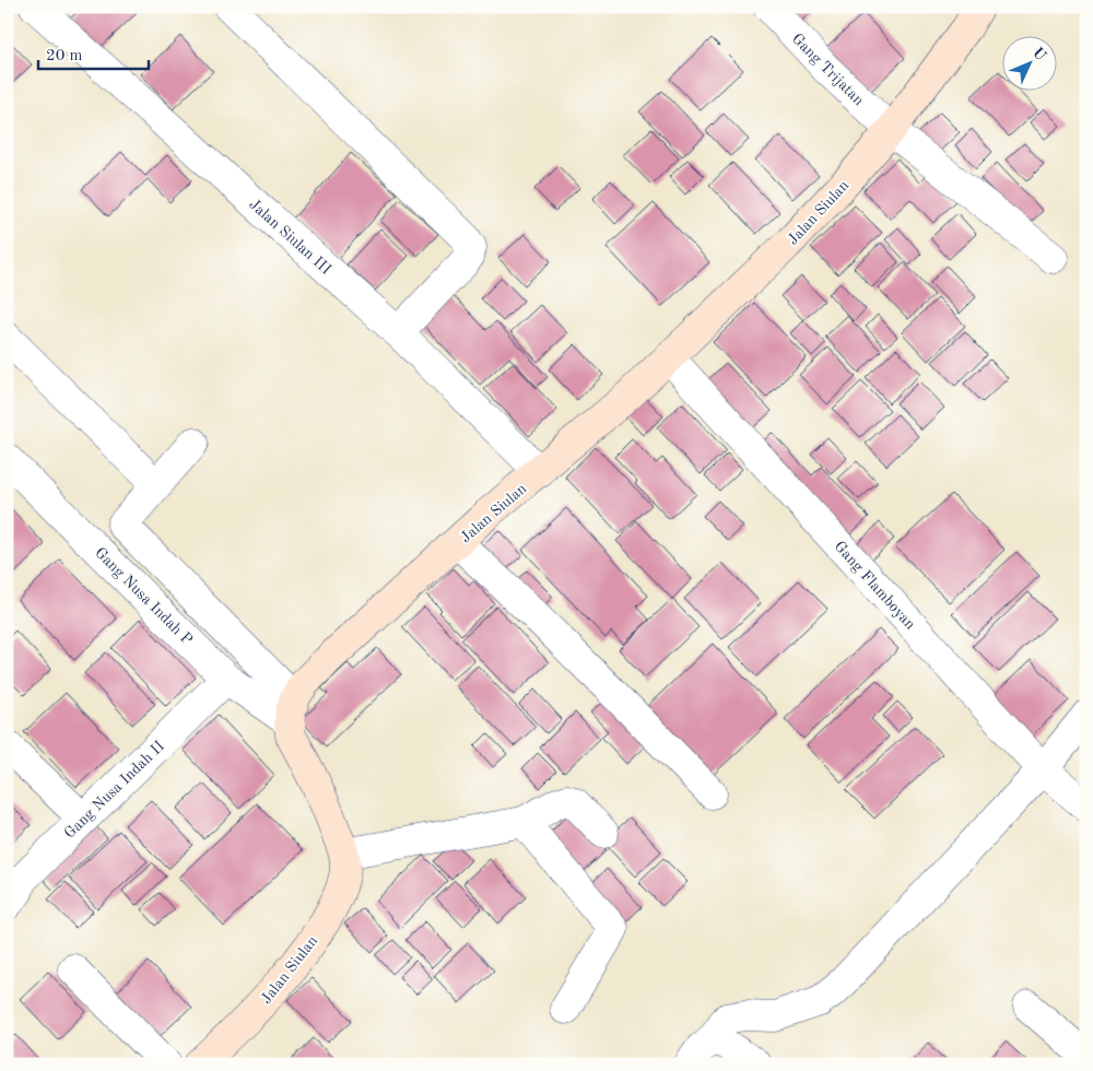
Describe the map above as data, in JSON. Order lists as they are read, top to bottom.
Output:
{
  "streets": {
    "street": [
      "Gang Trijatan",
      "Jalan Siulan",
      "Jalan Siulan III",
      "Gang Flamboyan",
      "Gang Nusa Indah P",
      "Gang Nusa Indah II"
    ]
  },
  "crossings": [
    ["Gang Trijatan", "Jalan Siulan"],
    ["Jalan Siulan", "Jalan Siulan III"],
    ["Jalan Siulan", "Gang Flamboyan"],
    ["Jalan Siulan", "Gang Nusa Indah P"],
    ["Gang Nusa Indah P", "Gang Nusa Indah II"]
  ],
  "scale_bar": "20 m",
  "north": "top right"
}
